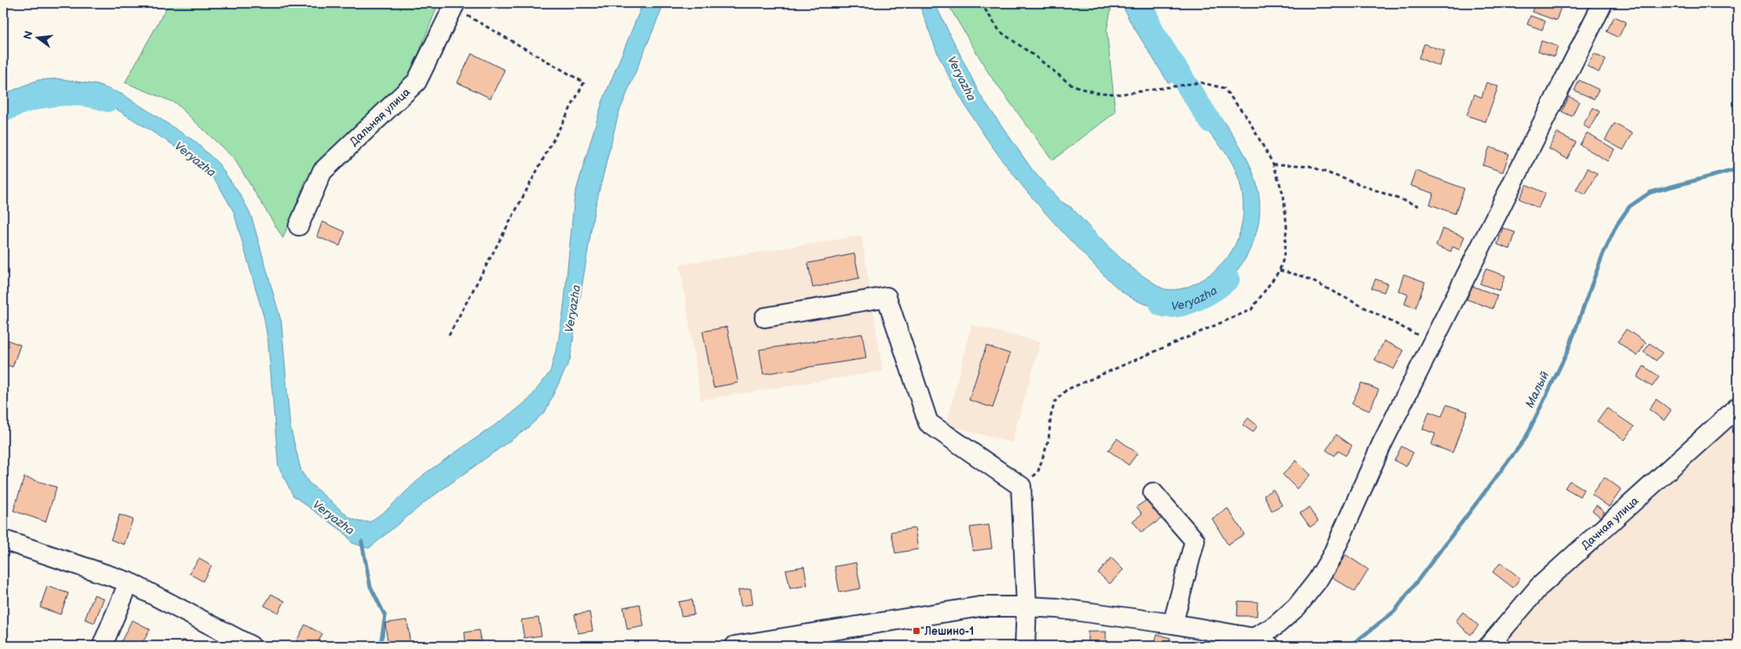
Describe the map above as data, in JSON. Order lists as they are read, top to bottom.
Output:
{
  "streets": {
    "street": ["Дальняя улица", "Дачная улица"]
  },
  "water": ["Veryazha", "Малый"],
  "places": {
    "transit": ["Лешино-1"]
  },
  "north": "left"
}
